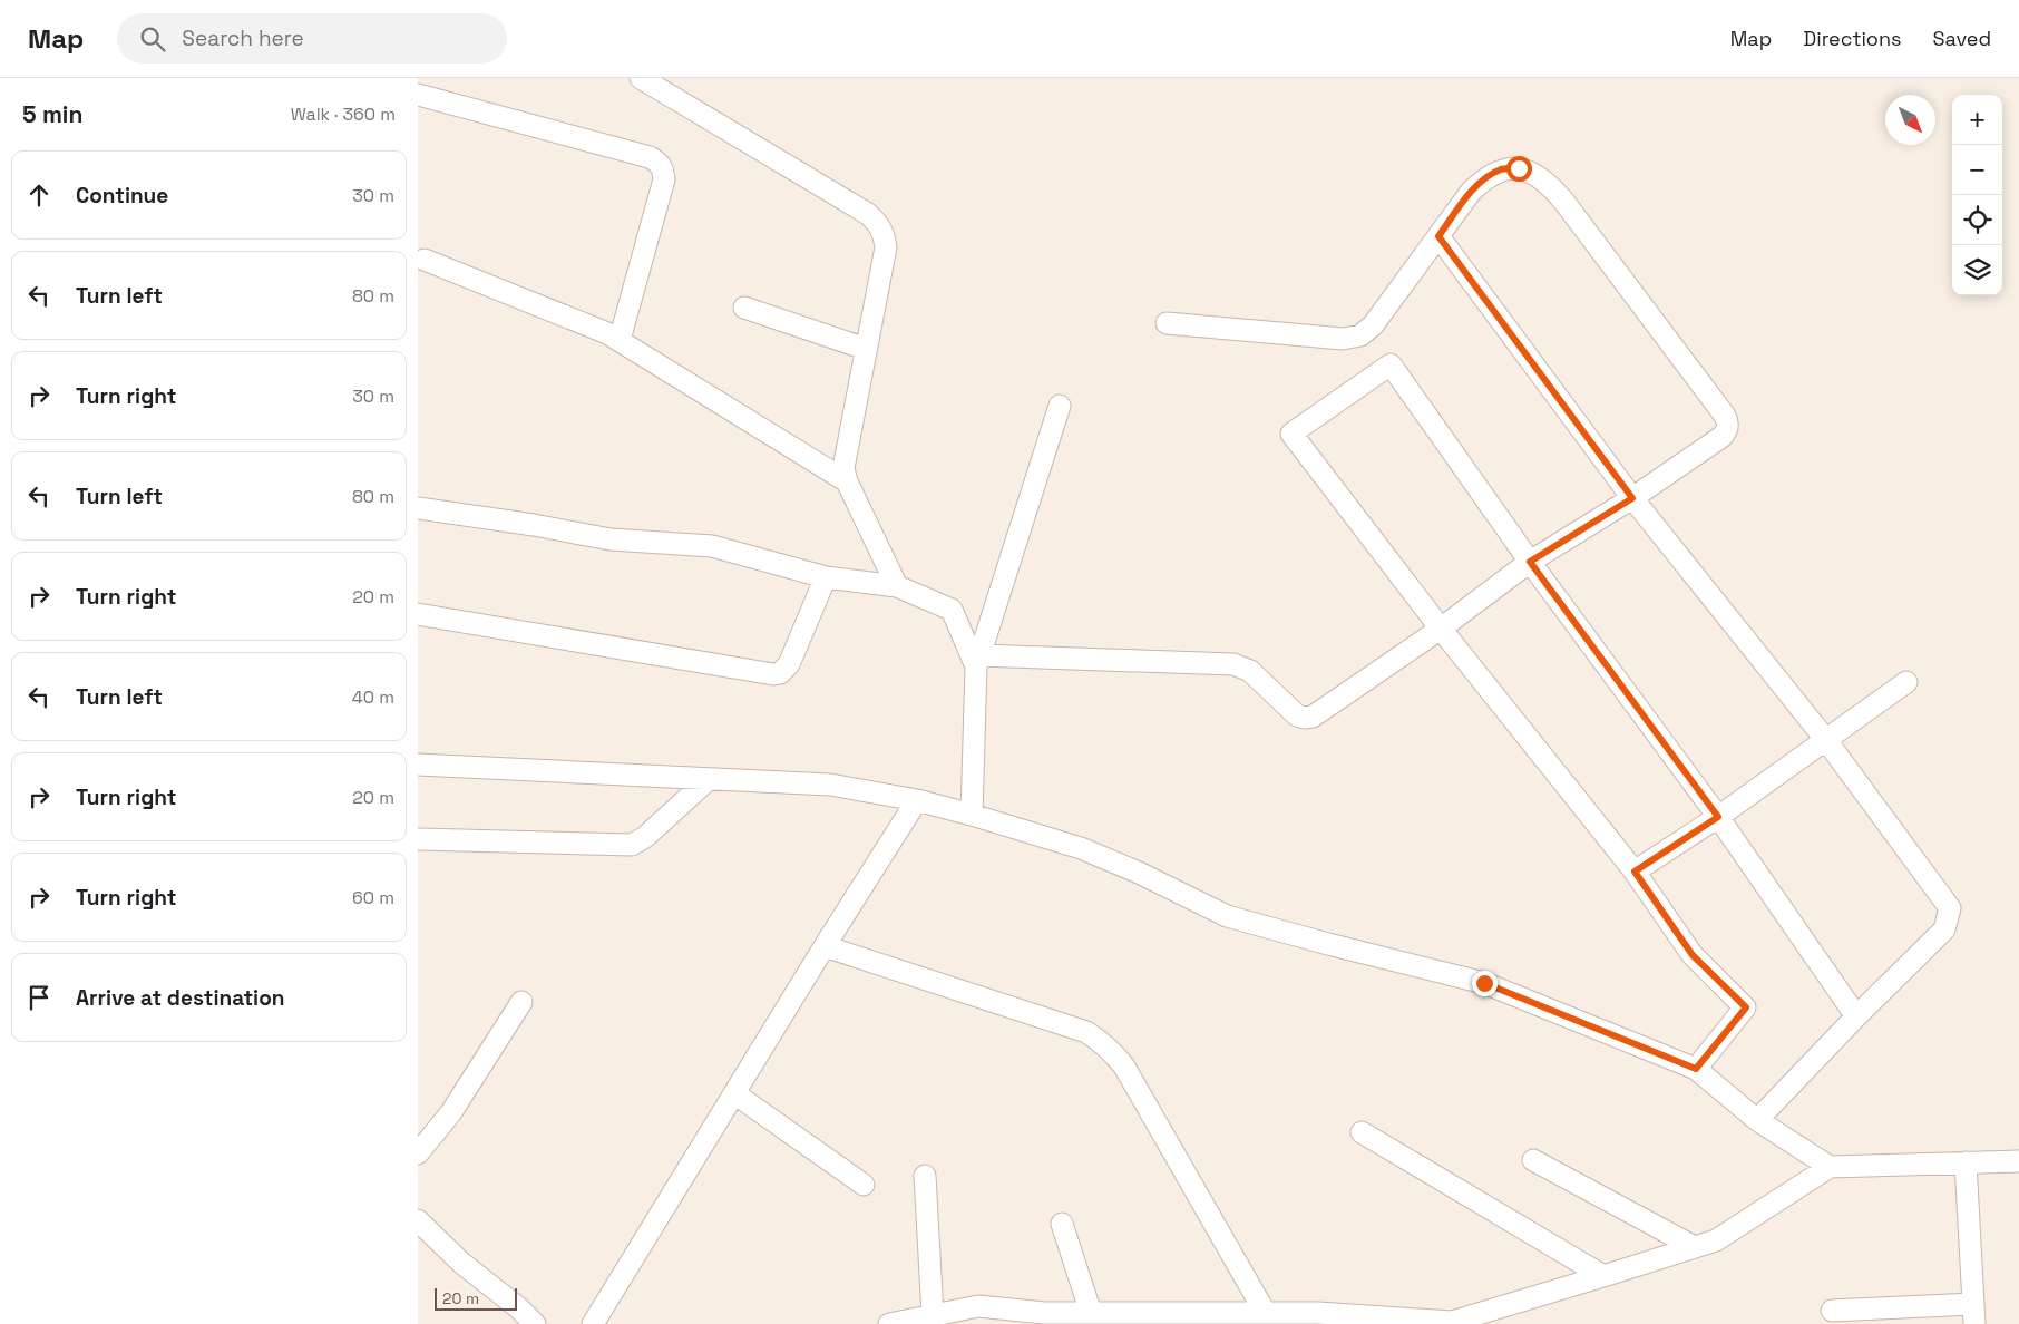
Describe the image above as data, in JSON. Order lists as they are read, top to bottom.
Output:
{
  "scale_bar": "20 m",
  "north": "bottom right",
  "page": {
    "header": "Map",
    "search": "Search here",
    "nav": ["Map", "Directions", "Saved"],
    "heading": ["5 min", "Walk · 360 m"],
    "map_buttons": ["+", "−"],
    "list": [
      ["Continue", "30 m"],
      ["Turn left", "80 m"],
      ["Turn right", "30 m"],
      ["Turn left", "80 m"],
      ["Turn right", "20 m"],
      ["Turn left", "40 m"],
      ["Turn right", "20 m"],
      ["Turn right", "60 m"],
      "Arrive at destination"
    ],
    "scale": "20 m"
  }
}
